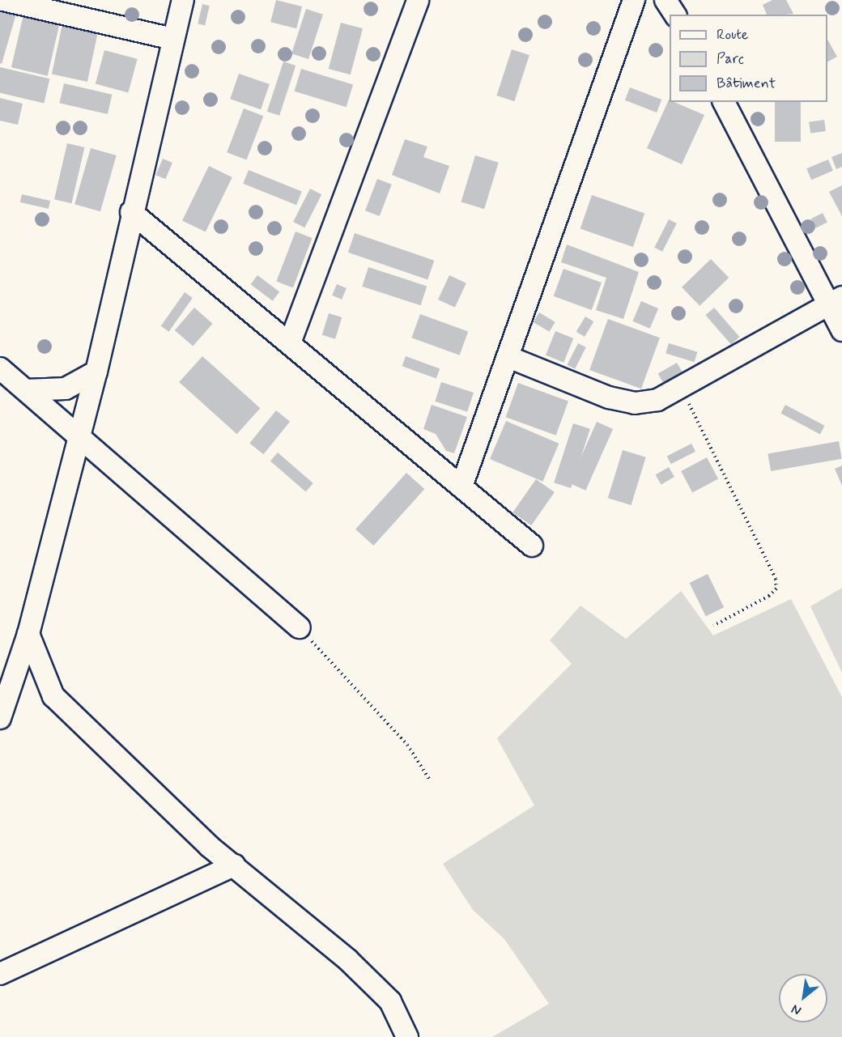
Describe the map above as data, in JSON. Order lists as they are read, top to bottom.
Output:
{
  "legend": ["Route", "Parc", "Bâtiment"],
  "north": "bottom left"
}
